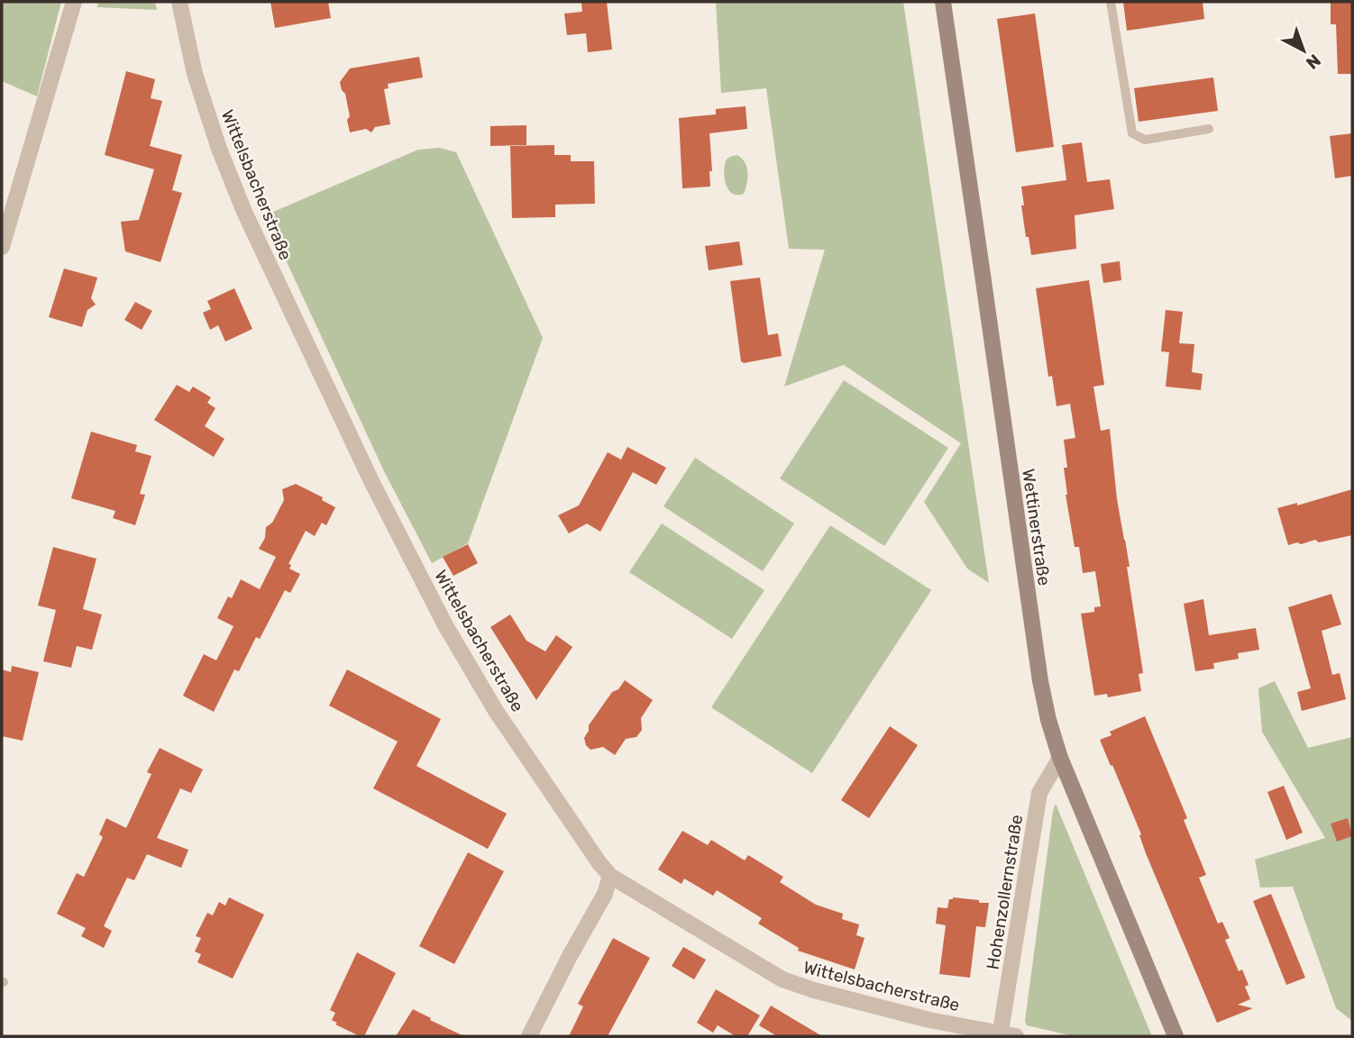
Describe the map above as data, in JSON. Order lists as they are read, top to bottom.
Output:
{
  "streets": {
    "street": ["Wittelsbacherstraße", "Wettinerstraße", "Hohenzollernstraße"]
  },
  "crossings": [
    ["Wittelsbacherstraße", "Hohenzollernstraße"],
    ["Wettinerstraße", "Hohenzollernstraße"]
  ],
  "north": "bottom right"
}
